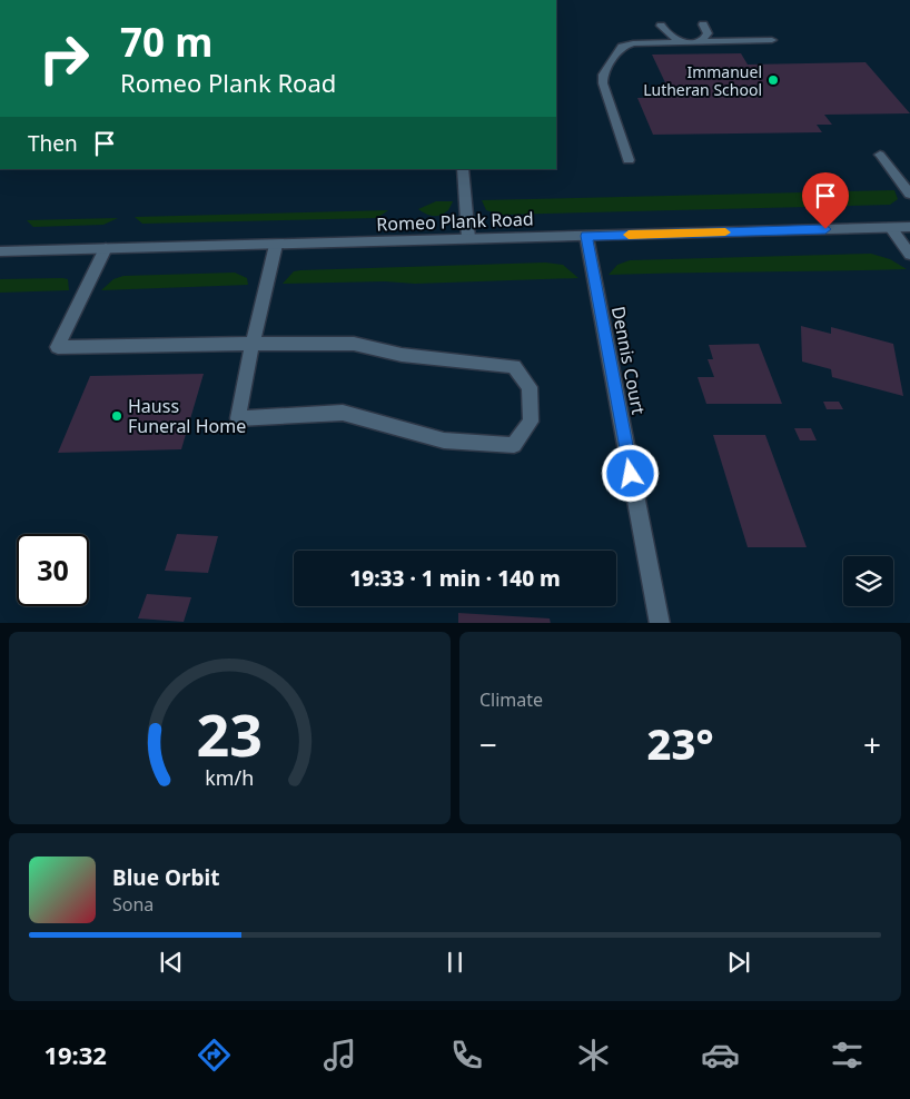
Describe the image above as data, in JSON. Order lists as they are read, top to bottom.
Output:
{
  "streets": {
    "main road": ["Romeo Plank Road", "Dennis Court"]
  },
  "crossings": [
    ["Romeo Plank Road", "Dennis Court"]
  ],
  "places": ["Immanuel Lutheran School", "Hauss Funeral Home"],
  "page": {
    "turn": ["70 m", "Romeo Plank Road"],
    "then": "Then",
    "limit": "30",
    "trip": "19:33 · 1 min · 140 m",
    "tile": "Climate",
    "heat": ["−", "23°", "+"],
    "song": ["Blue Orbit", "Sona"],
    "tabs": "19:32",
    "gauge": ["23", "km/h"]
  }
}
